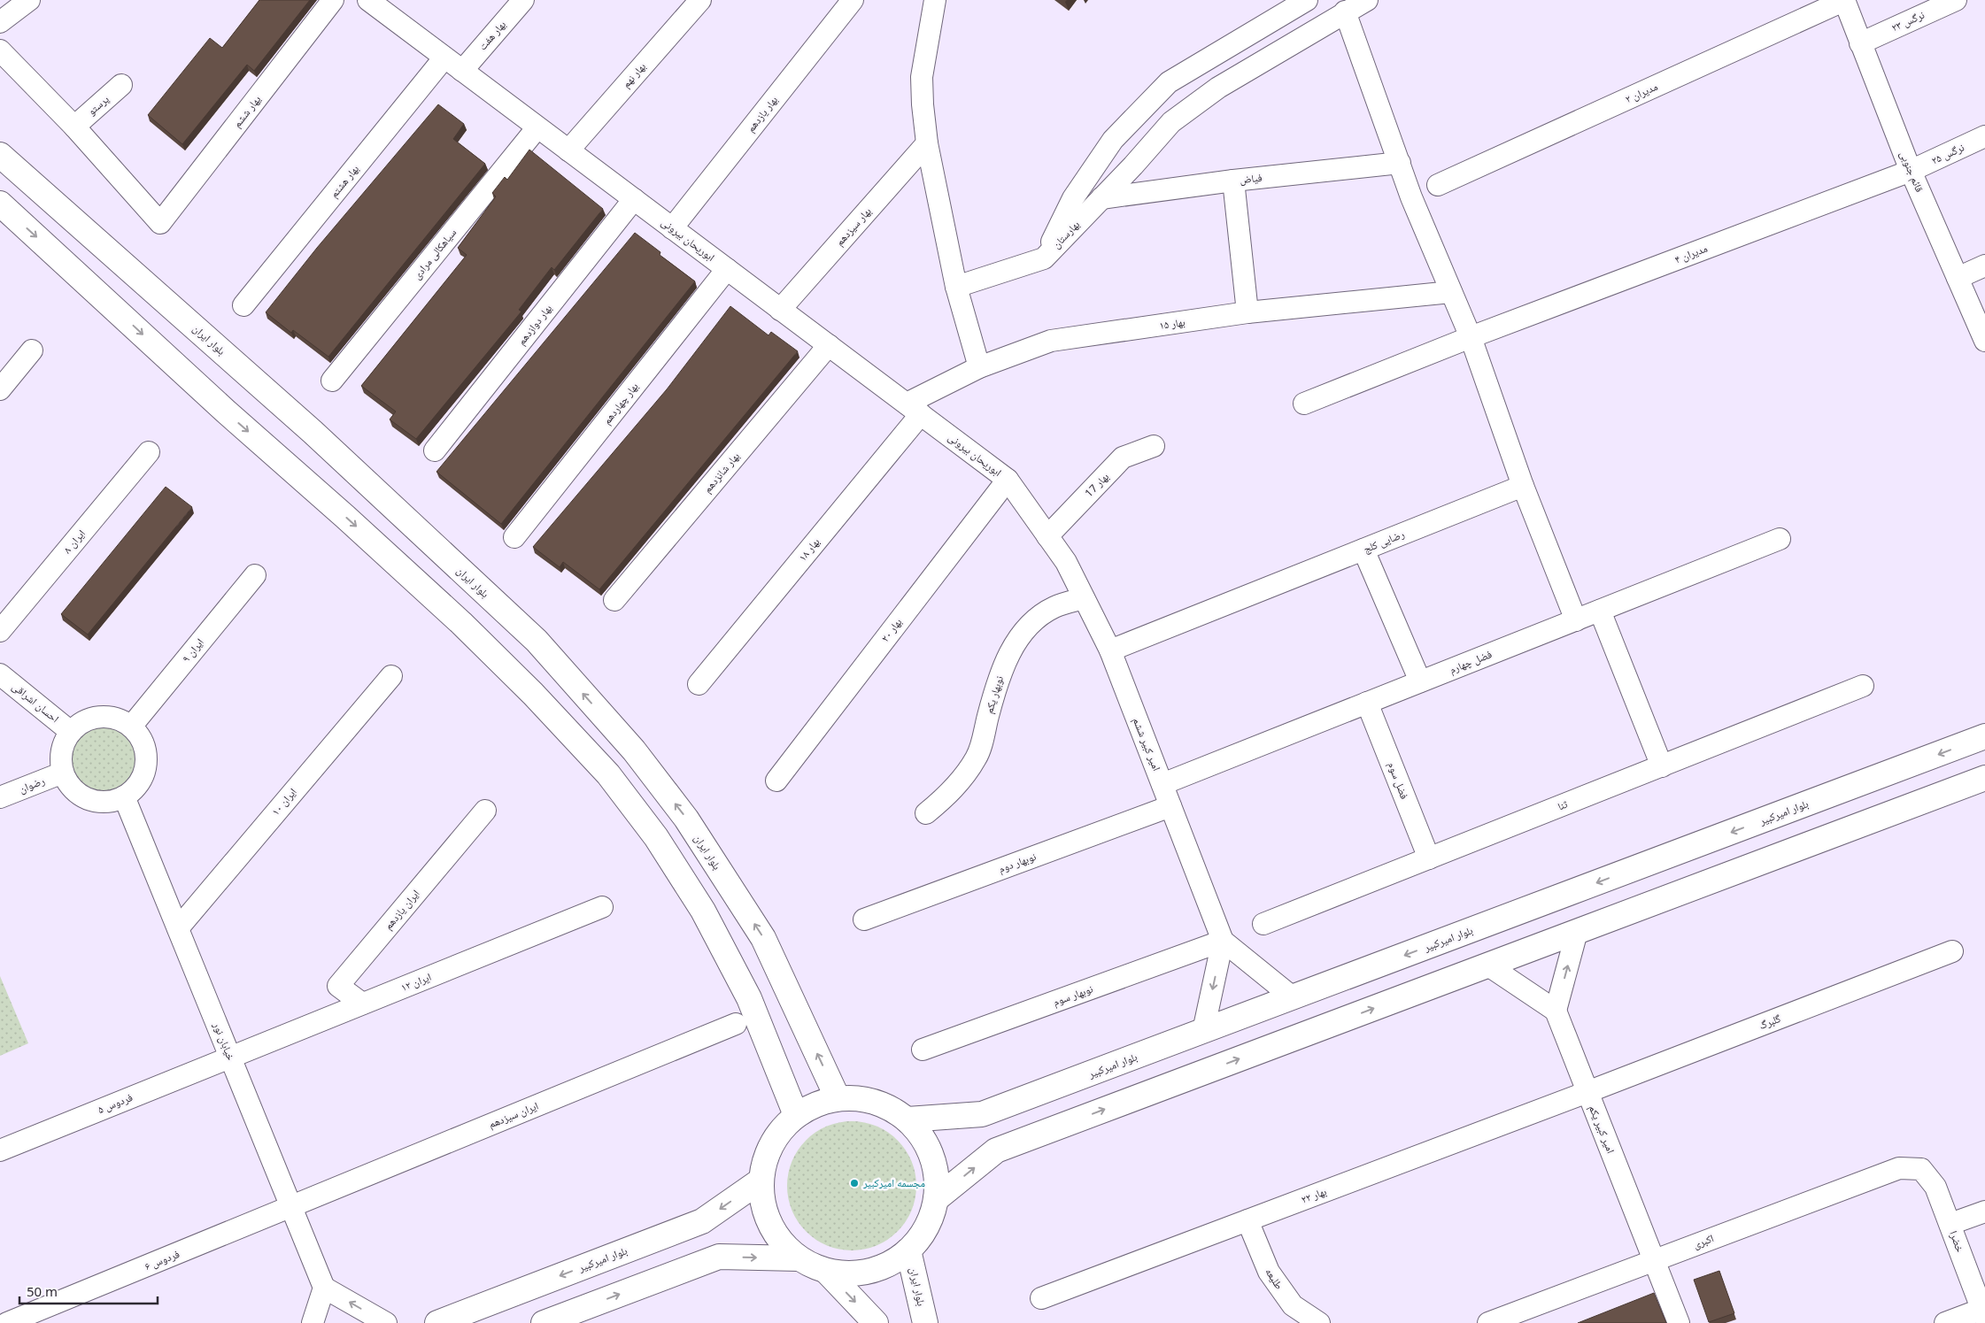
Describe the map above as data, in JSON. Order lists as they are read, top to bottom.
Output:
{
  "streets": {
    "main road": ["بلوار ایران", "بلوار امیرکبیر"],
    "street": [
      "نرگس ۲۳",
      "بهار هفت",
      "بهار نهم",
      "مدیران ۲",
      "پرستو",
      "یهار ششم",
      "بهار یازدهم",
      "نرگس ۲۵",
      "قائم جنوبی",
      "فیاض",
      "بهار هشتم",
      "بهار سیزدهم",
      "بهارستان",
      "ابوریحان بیرونی",
      "سیاهکالی مرادی",
      "مدیران ۴",
      "بهار ۱۵",
      "بهار دوازدهم",
      "بهار چهاردهم",
      "بهار شانزدهم",
      "بهار 17",
      "ایران ۸",
      "رضایی کلج",
      "بهار ۱۸",
      "بهار ۲۰",
      "ایران ۹",
      "فضل چهارم",
      "نوبهار یکم",
      "احسان اشراقی",
      "امیر کبیر ششم",
      "فضل سوم",
      "رضوان",
      "ایران ۱۰",
      "ثنا",
      "نوبهار دوم",
      "ایران یازدهم",
      "ایران ۱۲",
      "نوبهار سوم",
      "گلبرگ",
      "خیابان نور",
      "فردوس ۵",
      "ایران سیزدهم",
      "امیر کبیر یکم",
      "بهار ۲۲",
      "اکبری",
      "خضرا",
      "فردوس ۶",
      "طلیعه"
    ]
  },
  "crossings": [
    ["نرگس ۲۳", "قائم جنوبی"],
    ["بهار هفت", "ابوریحان بیرونی"],
    ["بهار نهم", "ابوریحان بیرونی"],
    ["مدیران ۲", "قائم جنوبی"],
    ["پرستو", "یهار ششم"],
    ["بهار یازدهم", "ابوریحان بیرونی"],
    ["نرگس ۲۵", "قائم جنوبی"],
    ["نرگس ۲۵", "مدیران ۴"],
    ["قائم جنوبی", "مدیران ۴"],
    ["فیاض", "بهارستان"],
    ["بهار هشتم", "ابوریحان بیرونی"],
    ["بهار سیزدهم", "ابوریحان بیرونی"],
    ["ابوریحان بیرونی", "سیاهکالی مرادی"],
    ["ابوریحان بیرونی", "بهار ۱۵"],
    ["ابوریحان بیرونی", "بهار دوازدهم"],
    ["ابوریحان بیرونی", "بهار چهاردهم"],
    ["ابوریحان بیرونی", "بهار شانزدهم"],
    ["ابوریحان بیرونی", "بهار ۱۸"],
    ["ابوریحان بیرونی", "بهار ۲۰"],
    ["ابوریحان بیرونی", "امیر کبیر ششم"],
    ["بهار ۱۵", "بهار ۱۸"],
    ["بهار 17", "امیر کبیر ششم"],
    ["رضایی کلج", "امیر کبیر ششم"],
    ["بهار ۲۰", "امیر کبیر ششم"],
    ["ایران ۹", "احسان اشراقی"],
    ["ایران ۹", "رضوان"],
    ["ایران ۹", "خیابان نور"],
    ["فضل چهارم", "امیر کبیر ششم"],
    ["فضل چهارم", "فضل سوم"],
    ["نوبهار یکم", "امیر کبیر ششم"],
    ["احسان اشراقی", "رضوان"],
    ["احسان اشراقی", "خیابان نور"],
    ["امیر کبیر ششم", "نوبهار دوم"],
    ["امیر کبیر ششم", "نوبهار سوم"],
    ["فضل سوم", "ثنا"],
    ["رضوان", "خیابان نور"],
    ["ایران ۱۰", "خیابان نور"],
    ["ایران یازدهم", "ایران ۱۲"],
    ["ایران ۱۲", "خیابان نور"],
    ["ایران ۱۲", "فردوس ۵"],
    ["گلبرگ", "امیر کبیر یکم"],
    ["گلبرگ", "بهار ۲۲"],
    ["خیابان نور", "فردوس ۵"],
    ["خیابان نور", "ایران سیزدهم"],
    ["خیابان نور", "فردوس ۶"],
    ["ایران سیزدهم", "فردوس ۶"],
    ["امیر کبیر یکم", "بهار ۲۲"],
    ["امیر کبیر یکم", "اکبری"],
    ["بهار ۲۲", "طلیعه"],
    ["اکبری", "خضرا"]
  ],
  "places": ["مجسمه امیرکبیر"],
  "scale_bar": "50 m"
}
